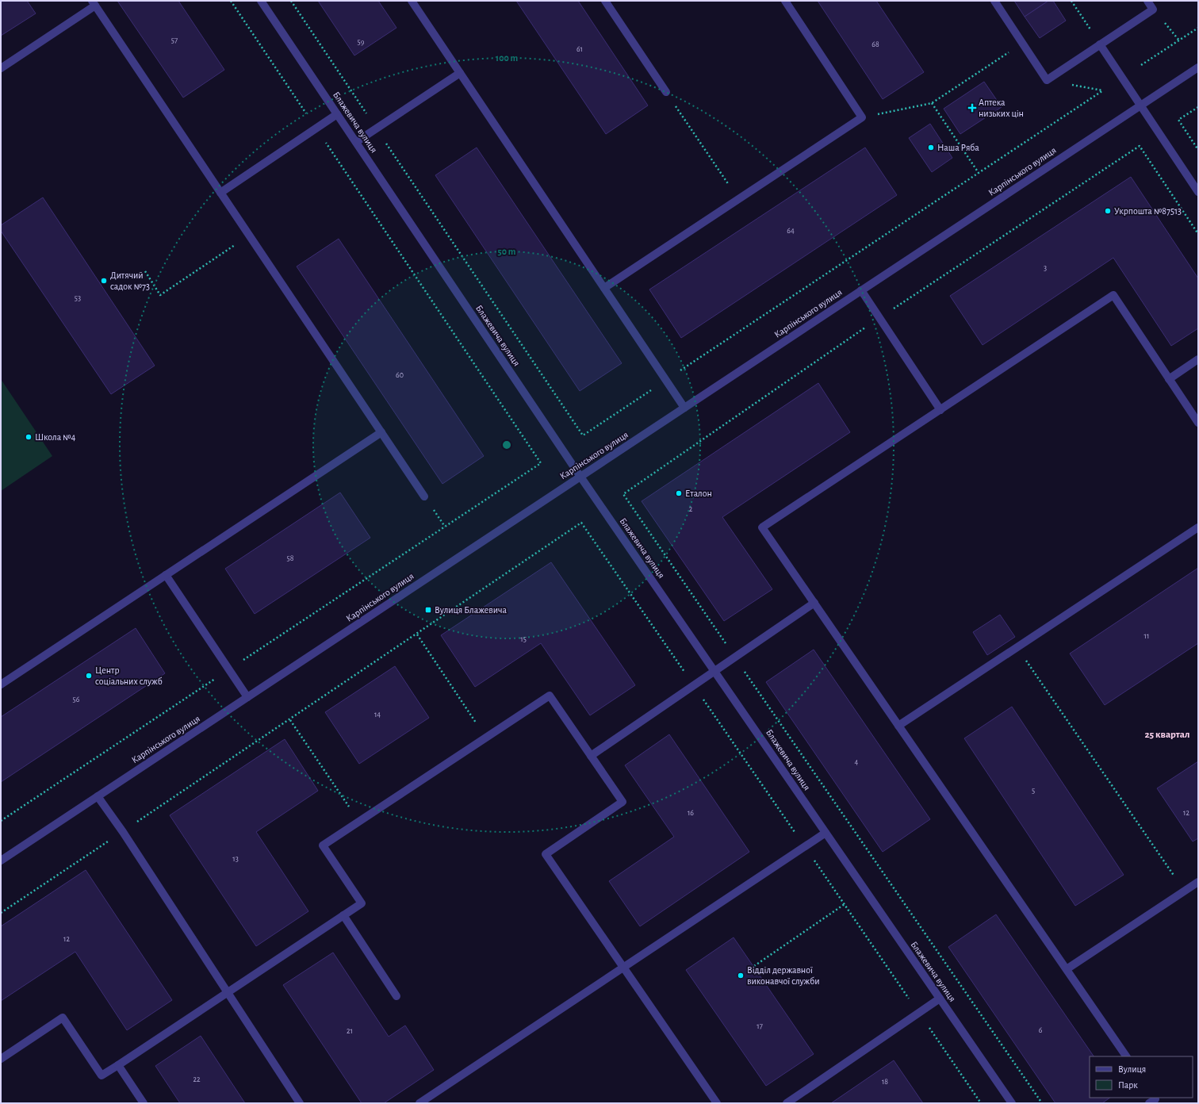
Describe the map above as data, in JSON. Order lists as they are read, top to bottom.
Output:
{
  "streets": {
    "street": ["Блажевича вулиця", "Карпінського вулиця"]
  },
  "crossings": [
    ["Блажевича вулиця", "Карпінського вулиця"]
  ],
  "districts": ["25 квартал"],
  "places": {
    "health": ["Аптека низьких цін"],
    "other": [
      "Наша Ряба",
      "Укрпошта №87513",
      "Дитячий садок №73",
      "Школа №4",
      "Еталон",
      "Центр соціальних служб",
      "Відділ державної виконавчої служби"
    ],
    "transit": ["Вулиця Блажевича"]
  },
  "house_numbers": [
    "57",
    "59",
    "68",
    "61",
    "64",
    "3",
    "53",
    "60",
    "2",
    "58",
    "11",
    "15",
    "56",
    "14",
    "4",
    "5",
    "16",
    "12",
    "13",
    "12",
    "17",
    "6",
    "21",
    "22",
    "18"
  ],
  "legend": ["Вулиця", "Парк"],
  "rings": ["100 m", "50 m"]
}
